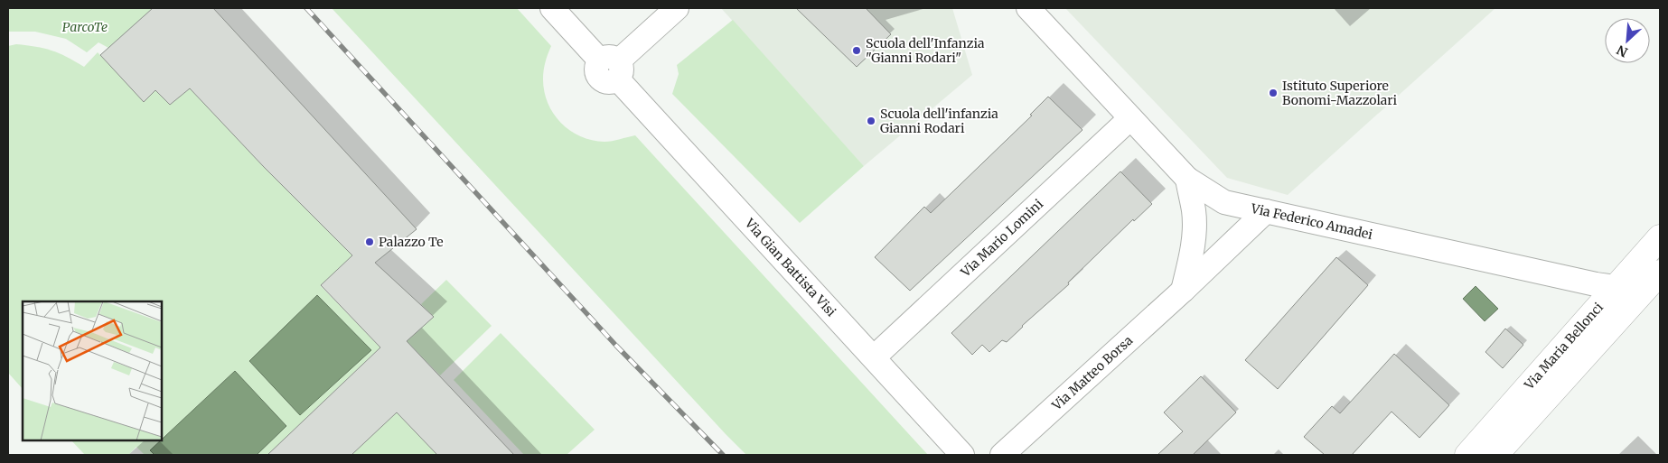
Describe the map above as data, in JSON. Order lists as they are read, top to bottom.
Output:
{
  "streets": {
    "street": [
      "Via Federico Amadei",
      "Via Mario Lomini",
      "Via Gian Battista Visi",
      "Via Maria Bellonci",
      "Via Matteo Borsa"
    ]
  },
  "crossings": [
    ["Via Federico Amadei", "Via Mario Lomini"],
    ["Via Federico Amadei", "Via Maria Bellonci"],
    ["Via Federico Amadei", "Via Matteo Borsa"],
    ["Via Mario Lomini", "Via Gian Battista Visi"]
  ],
  "parks": ["ParcoTe"],
  "places": [
    "Scuola dell'Infanzia \"Gianni Rodari\"",
    "Istituto Superiore Bonomi-Mazzolari",
    "Scuola dell'infanzia Gianni Rodari",
    "Palazzo Te"
  ],
  "north": "bottom left"
}
